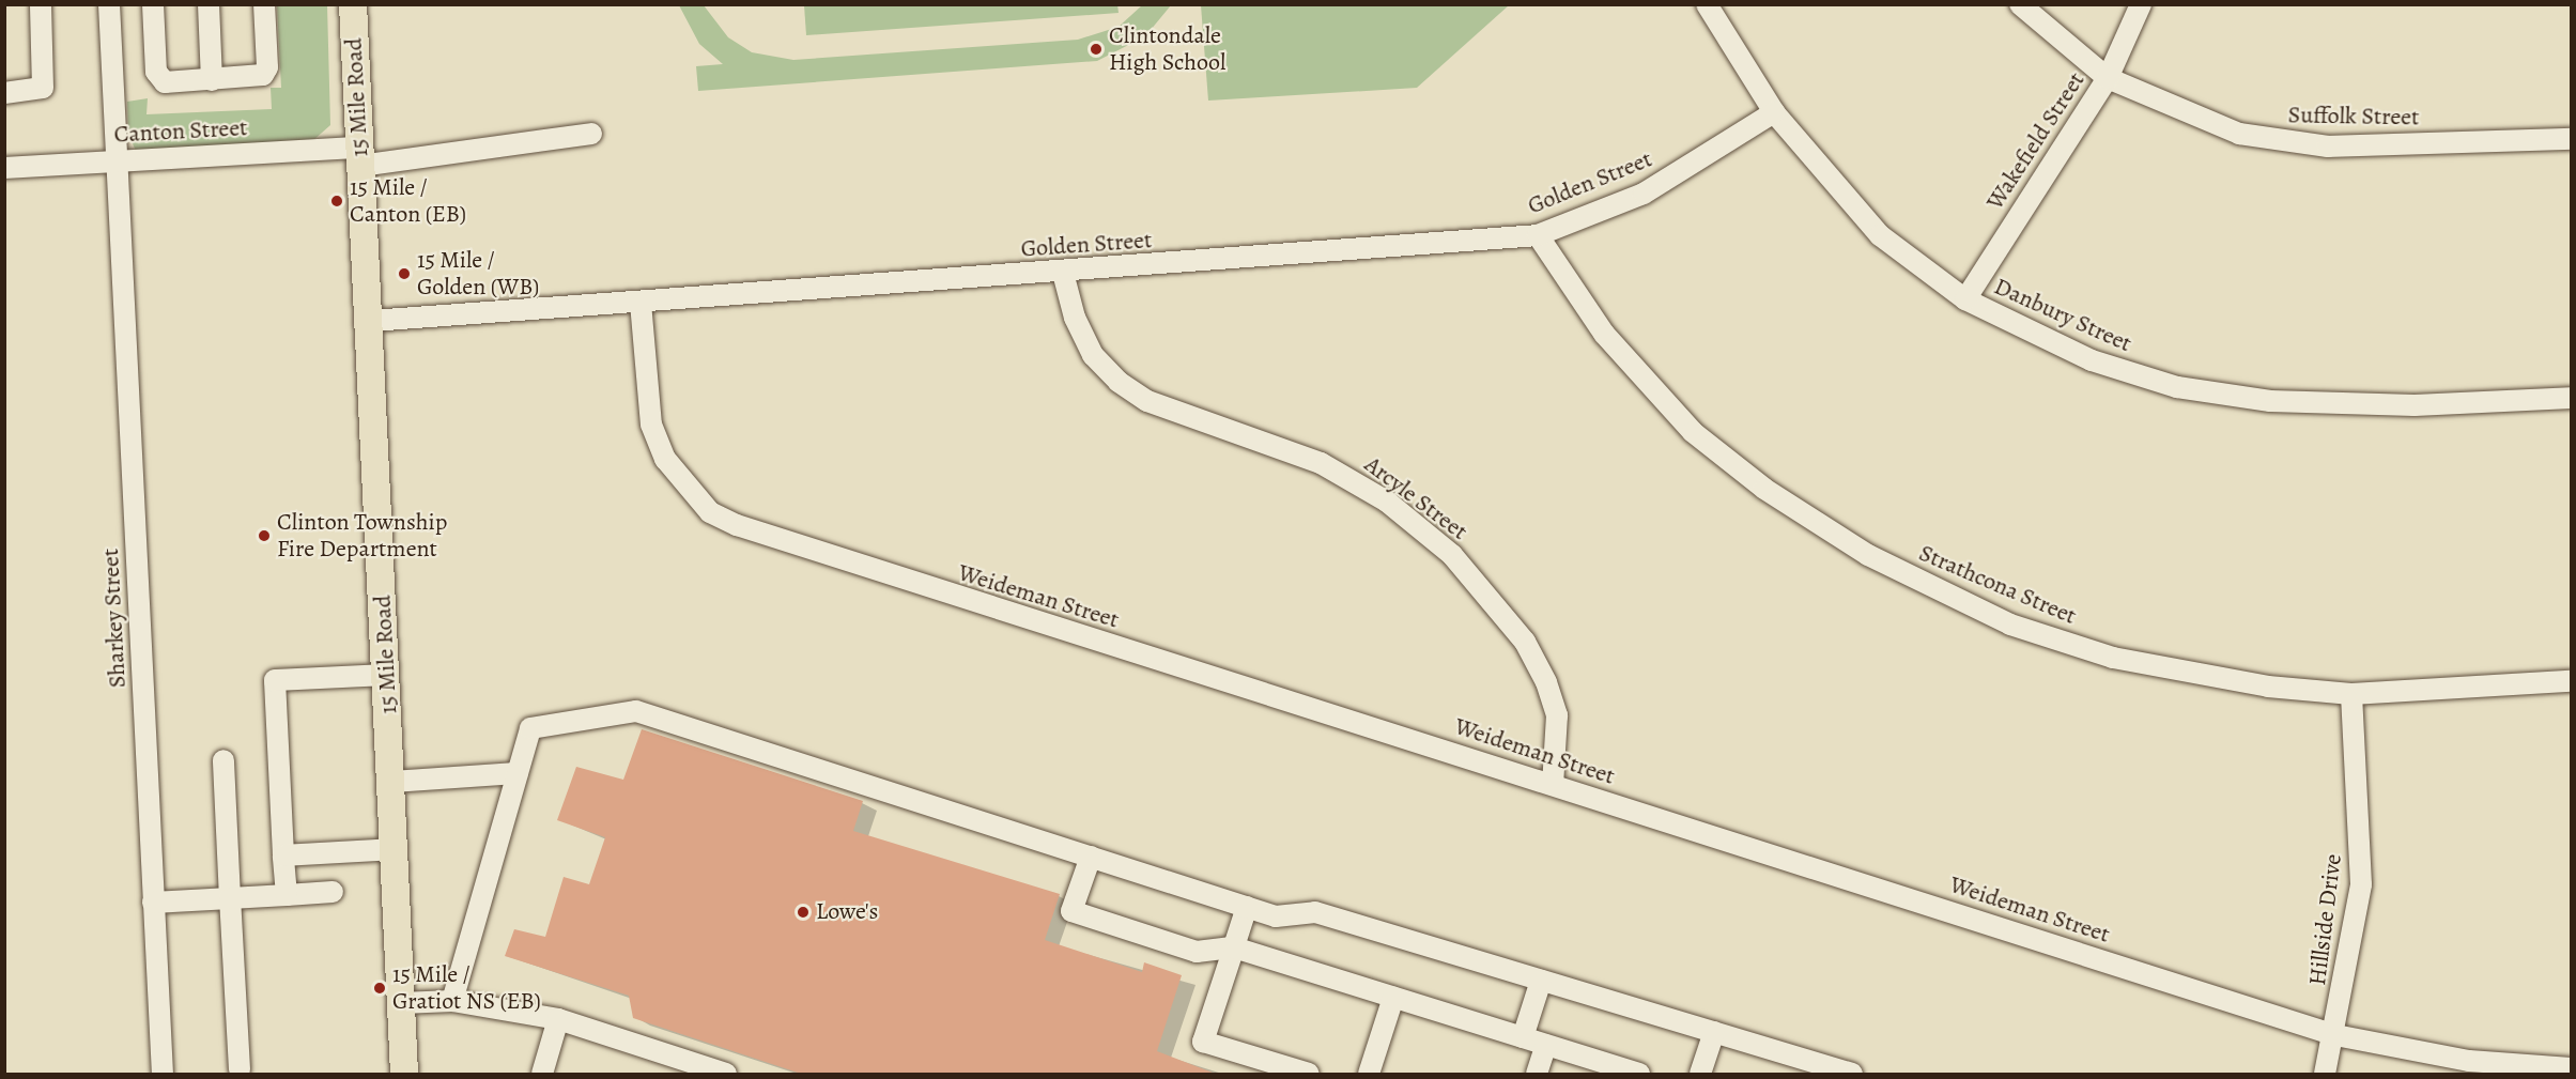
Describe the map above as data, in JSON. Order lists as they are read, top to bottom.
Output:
{
  "streets": {
    "main road": ["15 Mile Road"],
    "street": [
      "Suffolk Street",
      "Canton Street",
      "Wakefield Street",
      "Golden Street",
      "Danbury Street",
      "Arcyle Street",
      "Strathcona Street",
      "Weideman Street",
      "Sharkey Street",
      "Hillside Drive"
    ]
  },
  "crossings": [
    ["15 Mile Road", "Canton Street"],
    ["15 Mile Road", "Golden Street"],
    ["Suffolk Street", "Wakefield Street"],
    ["Canton Street", "Sharkey Street"],
    ["Wakefield Street", "Danbury Street"],
    ["Golden Street", "Danbury Street"],
    ["Golden Street", "Arcyle Street"],
    ["Golden Street", "Strathcona Street"],
    ["Golden Street", "Weideman Street"],
    ["Arcyle Street", "Weideman Street"],
    ["Strathcona Street", "Hillside Drive"],
    ["Weideman Street", "Hillside Drive"]
  ],
  "places": [
    "Clintondale High School",
    "15 Mile / Canton (EB)",
    "15 Mile / Golden (WB)",
    "Clinton Township Fire Department",
    "Lowe's",
    "15 Mile / Gratiot NS (EB)"
  ]
}
